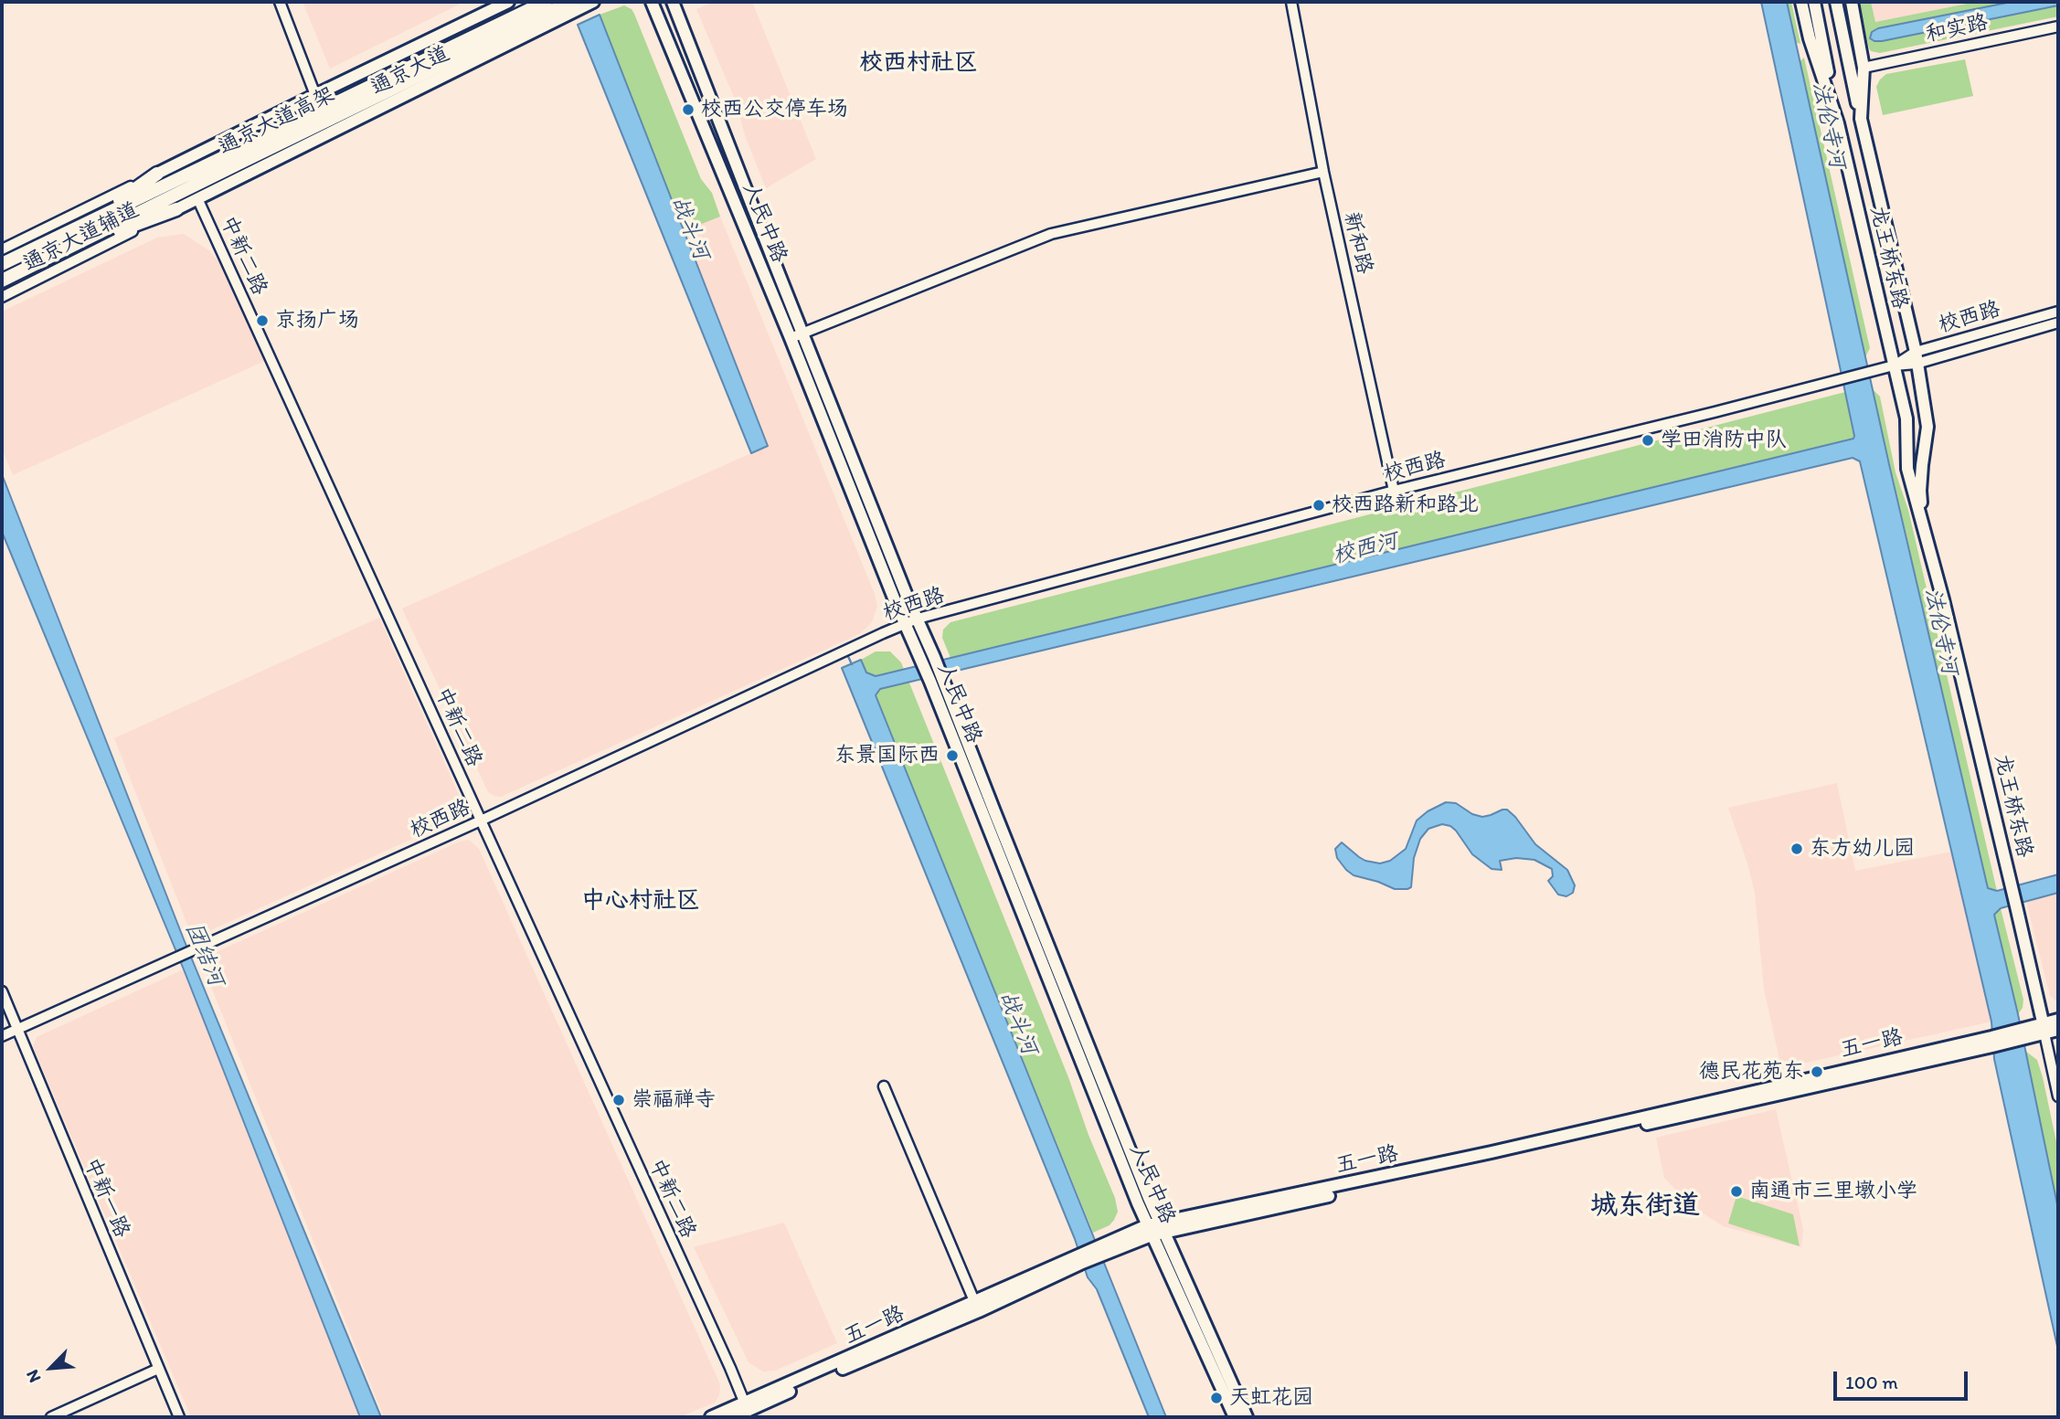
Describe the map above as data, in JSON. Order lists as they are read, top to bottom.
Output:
{
  "streets": {
    "highway": ["通京大道高架"],
    "main road": [
      "通京大道",
      "人民中路",
      "龙王桥东路",
      "五一路"
    ],
    "street": [
      "和实路",
      "通京大道辅道",
      "新和路",
      "中新二路",
      "校西路",
      "中新一路"
    ]
  },
  "crossings": [
    ["和实路", "龙王桥东路"],
    ["通京大道", "通京大道辅道"],
    ["通京大道", "中新二路"],
    ["人民中路", "校西路"],
    ["人民中路", "五一路"],
    ["新和路", "校西路"],
    ["中新二路", "校西路"],
    ["中新二路", "五一路"],
    ["龙王桥东路", "校西路"],
    ["龙王桥东路", "五一路"],
    ["校西路", "中新一路"]
  ],
  "districts": ["校西村社区", "中心村社区", "城东街道"],
  "water": [
    "法伦寺河",
    "战斗河",
    "校西河",
    "团结河"
  ],
  "places": [
    "校西公交停车场",
    "京扬广场",
    "学田消防中队",
    "校西路新和路北",
    "东景国际西",
    "东方幼儿园",
    "德民花苑东",
    "崇福禅寺",
    "南通市三里墩小学",
    "天虹花园"
  ],
  "scale_bar": "100 m",
  "north": "bottom left"
}
